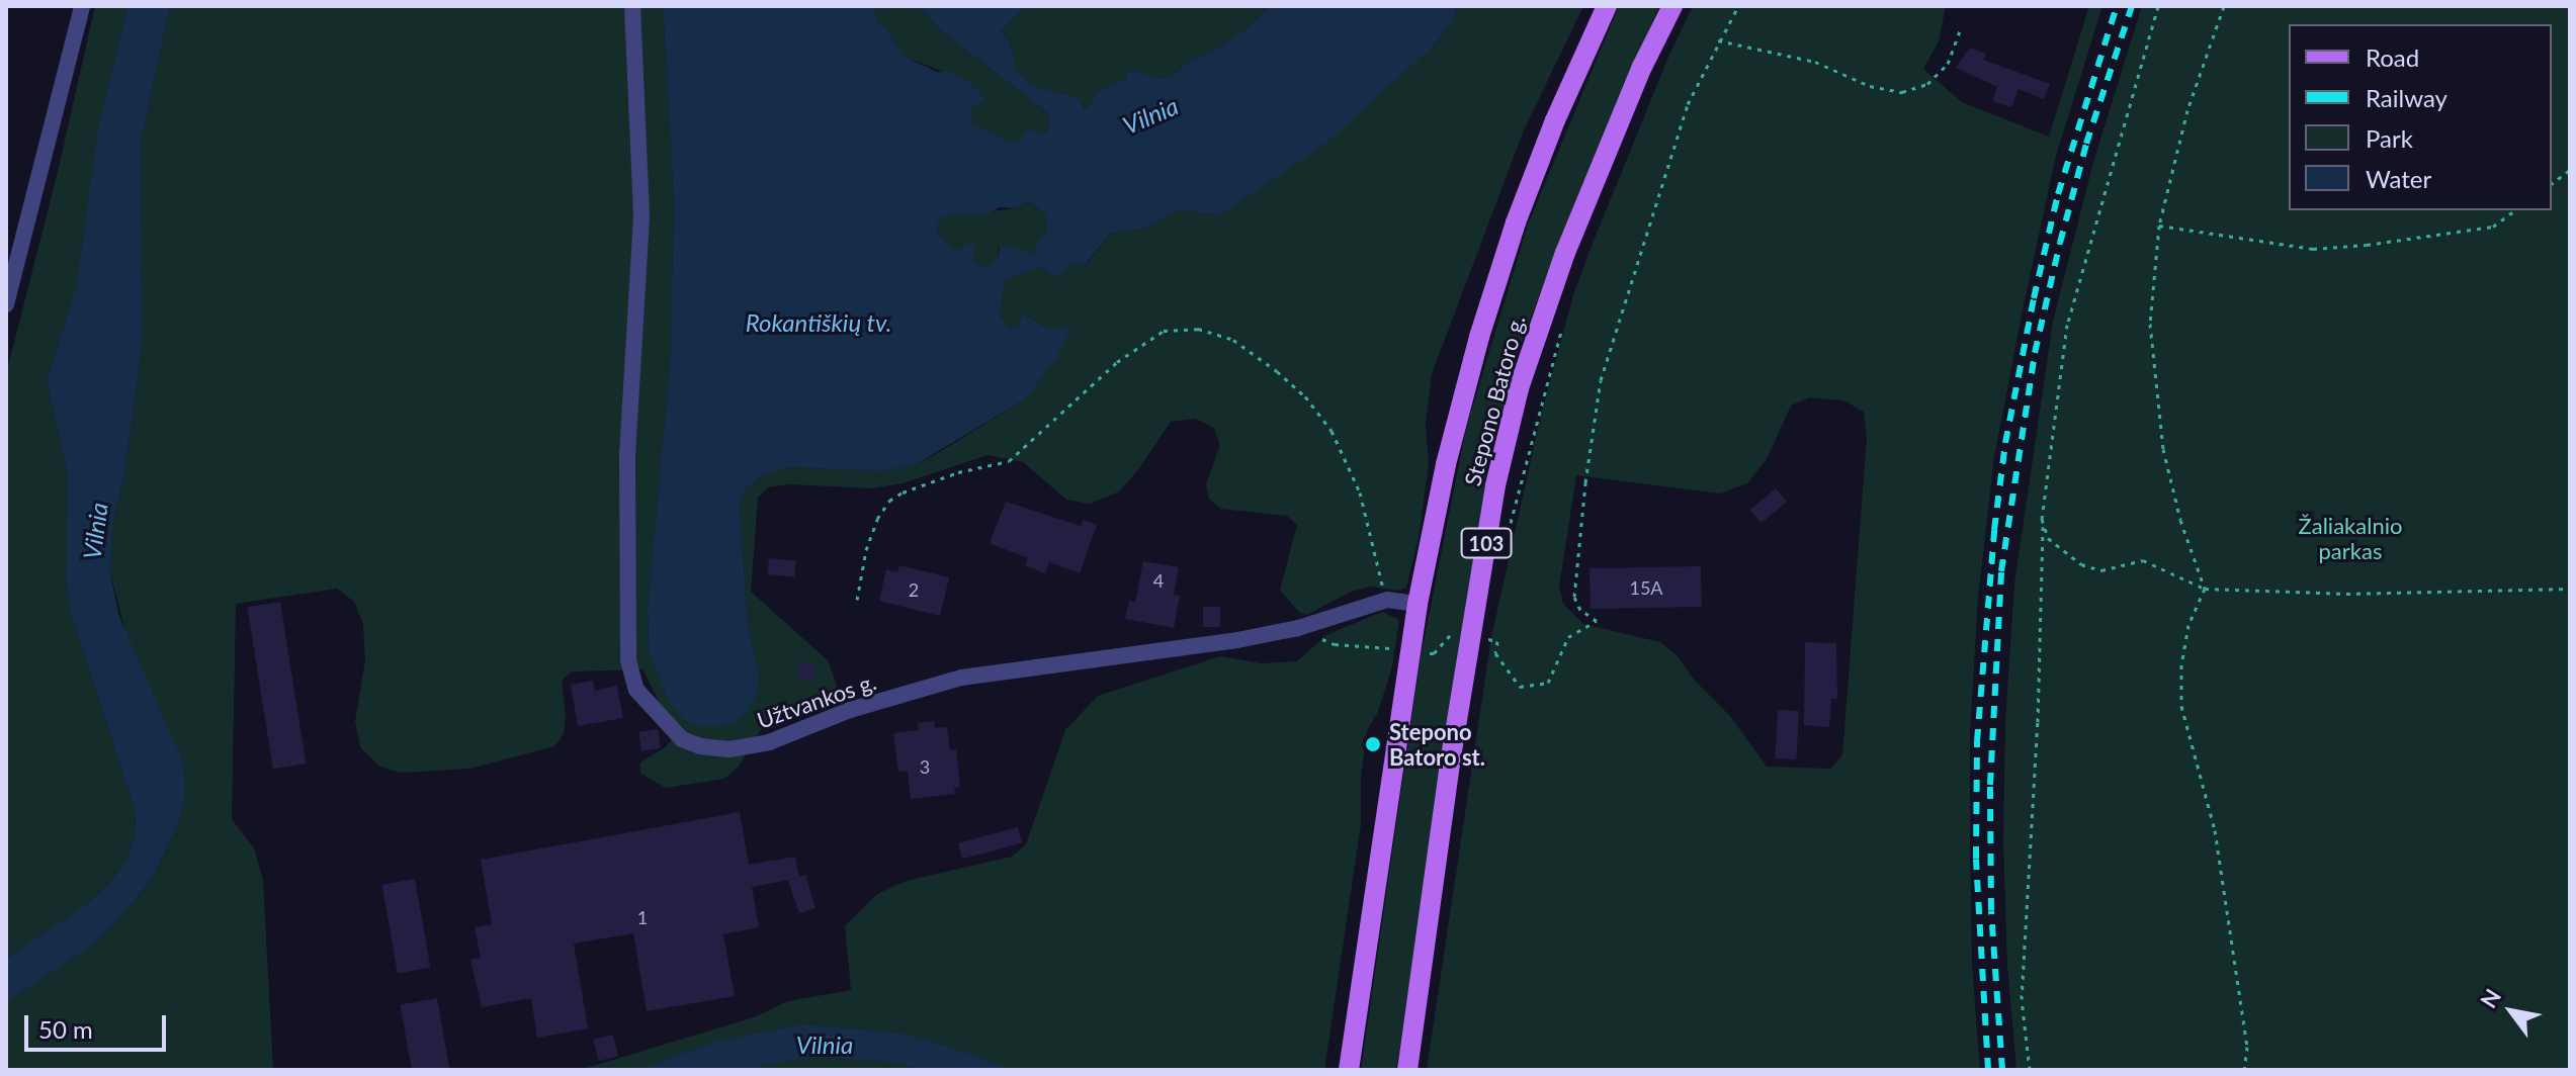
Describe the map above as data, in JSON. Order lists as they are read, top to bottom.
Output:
{
  "streets": {
    "main road": ["Stepono Batoro g.", "103"],
    "street": ["Užtvankos g."]
  },
  "crossings": [
    ["Stepono Batoro g.", "Užtvankos g."]
  ],
  "water": ["Vilnia", "Rokantiškių tv."],
  "parks": ["Žaliakalnio parkas"],
  "places": ["Stepono Batoro st."],
  "house_numbers": [
    "4",
    "15A",
    "2",
    "3",
    "1"
  ],
  "legend": [
    "Road",
    "Railway",
    "Park",
    "Water"
  ],
  "scale_bar": "50 m",
  "north": "top left"
}
